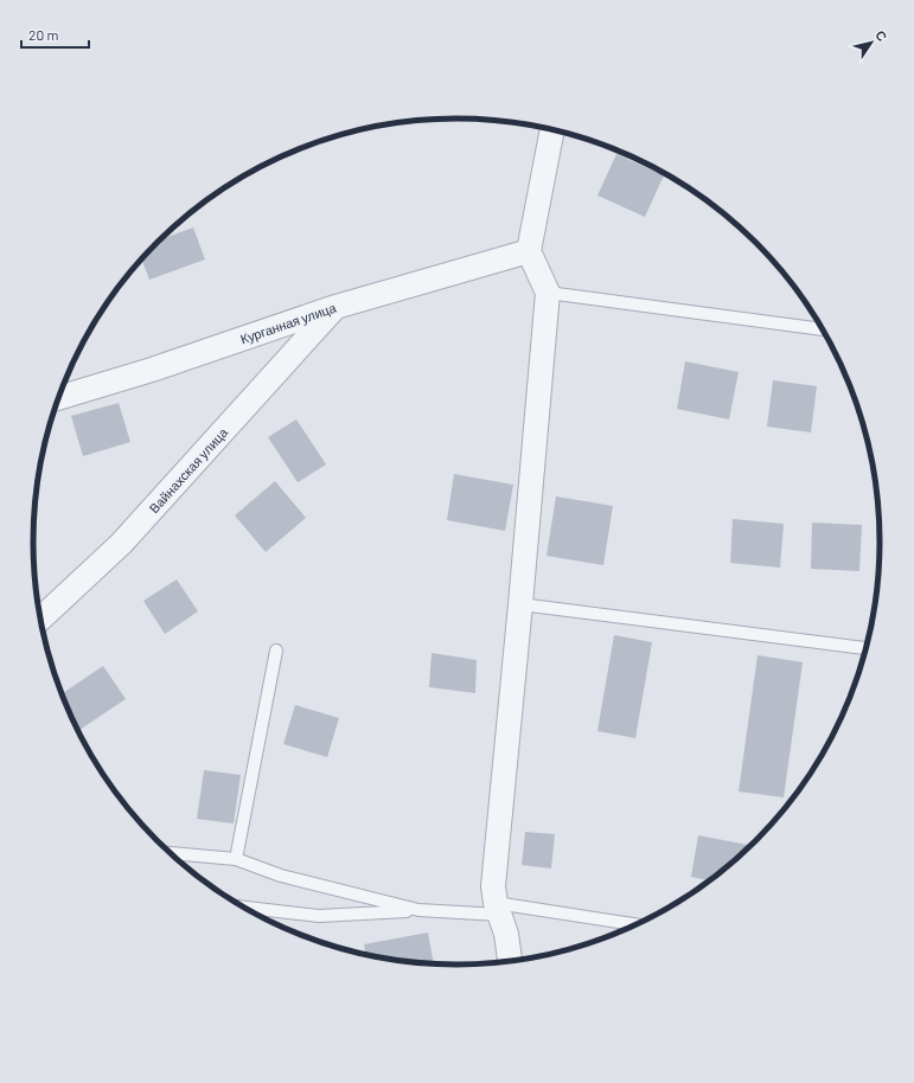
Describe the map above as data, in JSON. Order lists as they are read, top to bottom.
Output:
{
  "streets": {
    "street": ["Курганная улица", "Вайнахская улица"]
  },
  "crossings": [
    ["Курганная улица", "Вайнахская улица"]
  ],
  "scale_bar": "20 m",
  "north": "top right"
}
